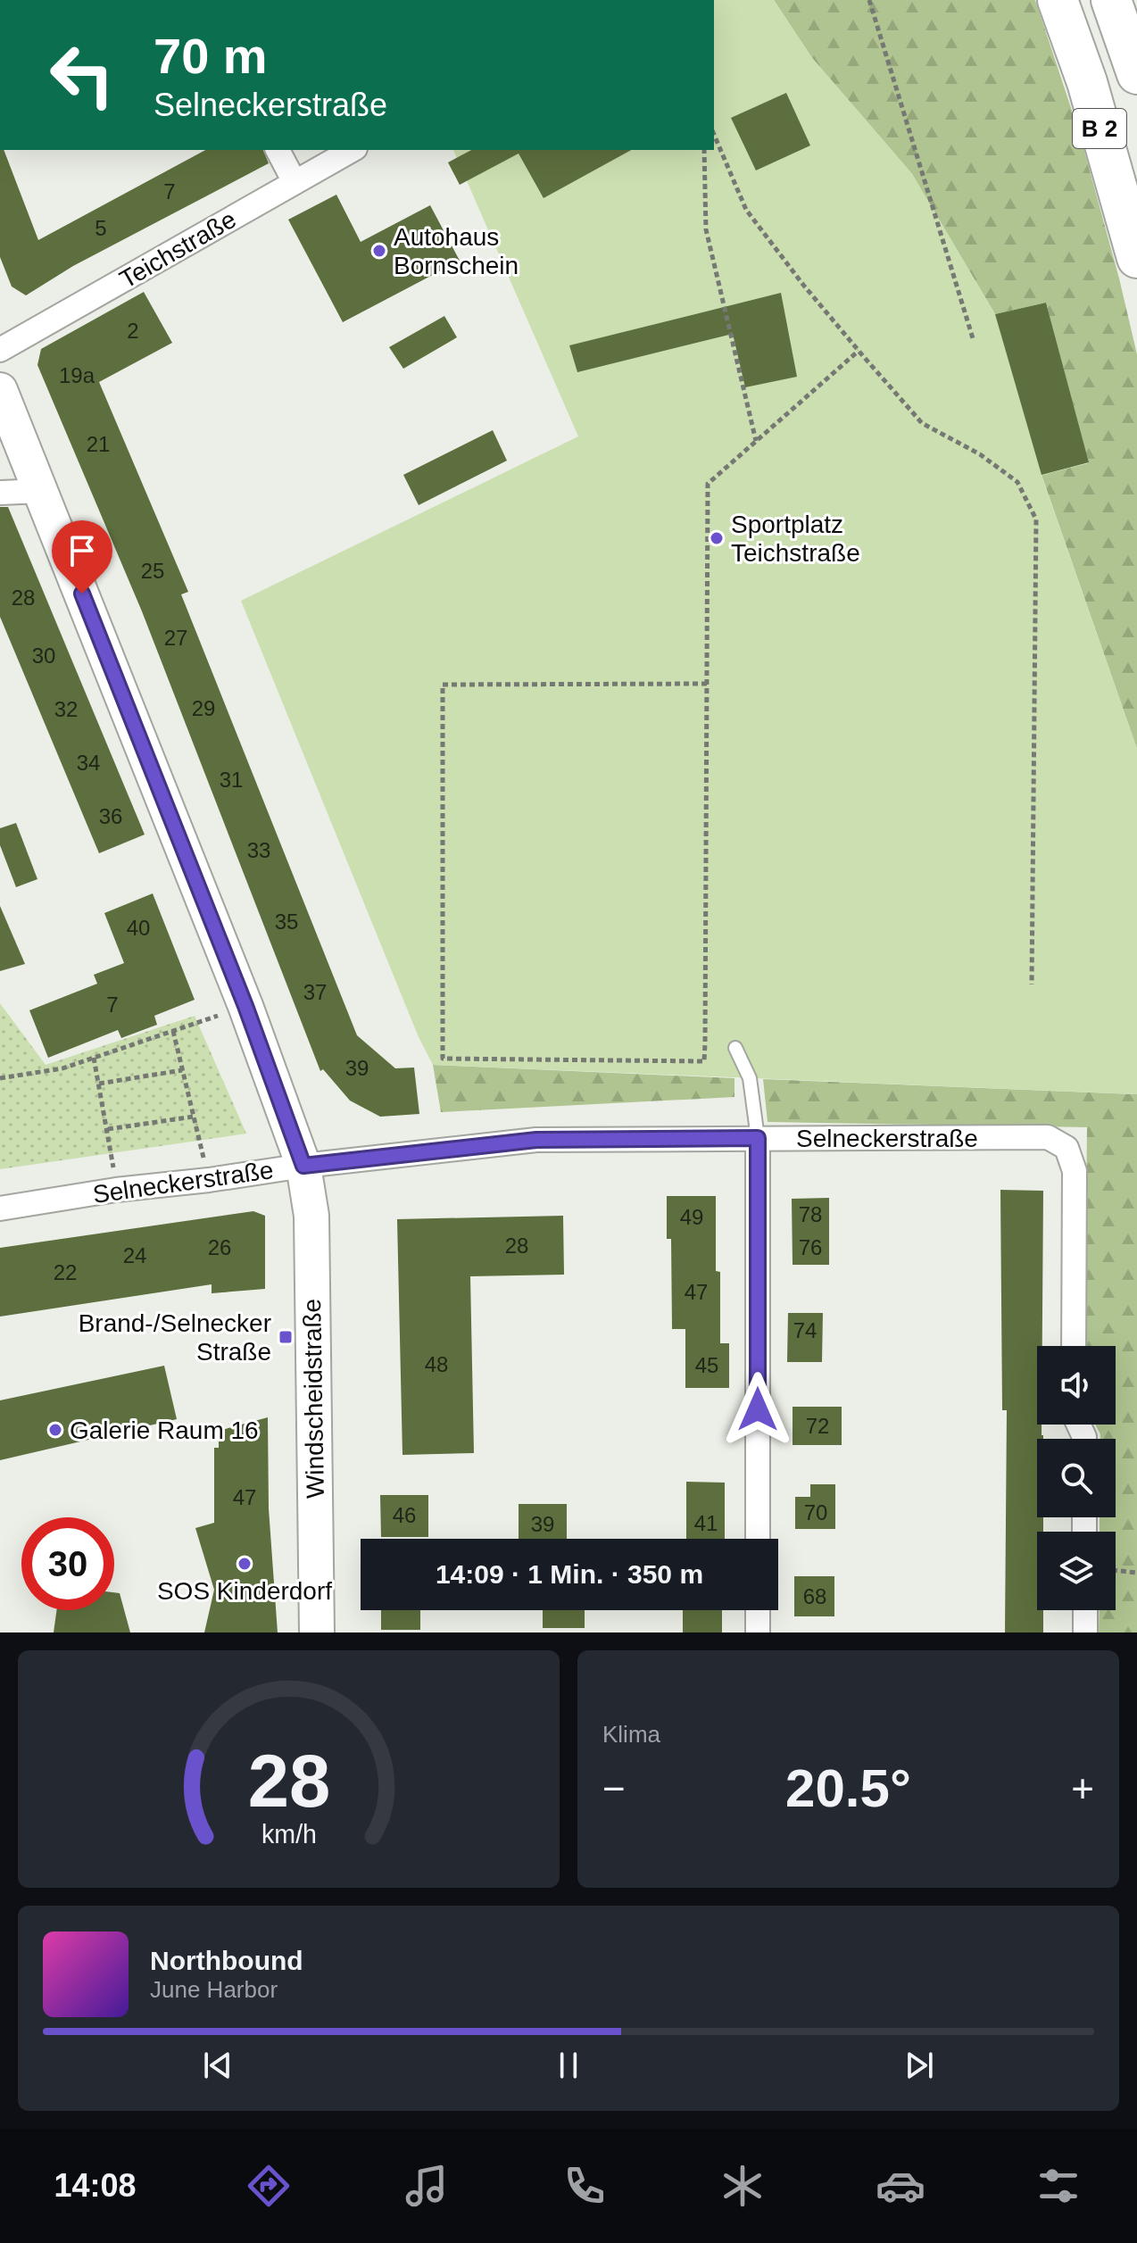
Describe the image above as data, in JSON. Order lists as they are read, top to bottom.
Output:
{
  "streets": {
    "highway": ["B 2"],
    "street": ["Teichstraße", "Selneckerstraße", "Windscheidstraße"]
  },
  "crossings": [
    ["Selneckerstraße", "Windscheidstraße"]
  ],
  "places": {
    "other": [
      "Autohaus Bornschein",
      "Sportplatz Teichstraße",
      "Galerie Raum 16",
      "SOS Kinderdorf"
    ],
    "transit": ["Brand-/Selnecker Straße"]
  },
  "house_numbers": [
    "7",
    "5",
    "2",
    "19a",
    "21",
    "25",
    "28",
    "27",
    "30",
    "29",
    "32",
    "34",
    "31",
    "36",
    "33",
    "35",
    "40",
    "37",
    "7",
    "39",
    "78",
    "49",
    "28",
    "26",
    "76",
    "24",
    "22",
    "47",
    "74",
    "48",
    "45",
    "72",
    "47",
    "70",
    "46",
    "41",
    "39",
    "68"
  ],
  "page": {
    "turn": ["70 m", "Selneckerstraße"],
    "limit": "30",
    "trip": "14:09 · 1 Min. · 350 m",
    "tile": "Klima",
    "heat": ["−", "20.5°", "+"],
    "song": ["Northbound", "June Harbor"],
    "tabs": "14:08",
    "gauge": ["28", "km/h"]
  }
}
